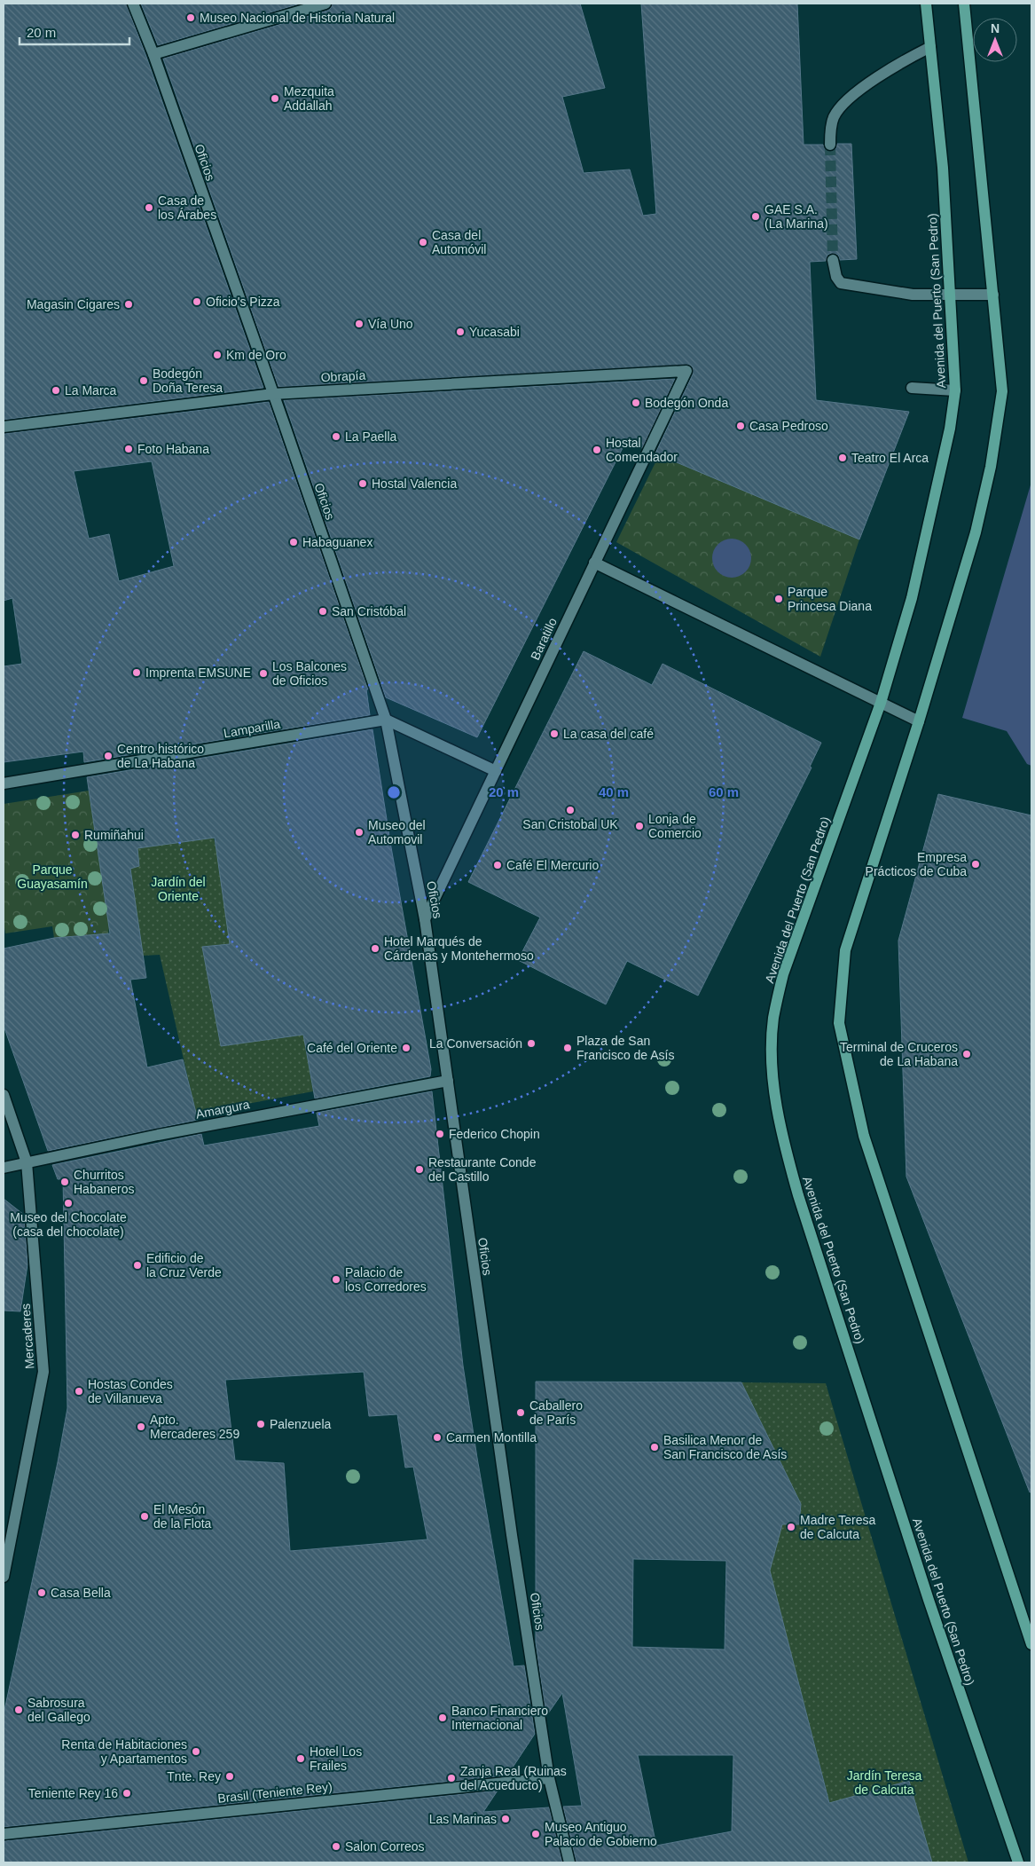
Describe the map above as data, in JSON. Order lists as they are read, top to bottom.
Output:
{
  "streets": {
    "main road": ["Avenida del Puerto (San Pedro)"],
    "street": [
      "Oficios",
      "Obrapía",
      "Baratillo",
      "Lamparilla",
      "Amargura",
      "Mercaderes",
      "Brasil (Teniente Rey)"
    ]
  },
  "crossings": [
    ["Oficios", "Obrapía"],
    ["Oficios", "Baratillo"],
    ["Oficios", "Lamparilla"],
    ["Oficios", "Amargura"],
    ["Oficios", "Brasil (Teniente Rey)"],
    ["Obrapía", "Baratillo"],
    ["Amargura", "Mercaderes"]
  ],
  "parks": ["Parque Guayasamín", "Jardín del Oriente", "Jardín Teresa de Calcuta"],
  "places": [
    "Museo Nacional de Historia Natural",
    "Mezquita Addallah",
    "Casa de los Árabes",
    "GAE S.A. (La Marina)",
    "Casa del Automóvil",
    "Oficio's Pizza",
    "Magasin Cigares",
    "Vía Uno",
    "Yucasabi",
    "Km de Oro",
    "Bodegón Doña Teresa",
    "La Marca",
    "Bodegón Onda",
    "Casa Pedroso",
    "La Paella",
    "Foto Habana",
    "Hostal Comendador",
    "Teatro El Arca",
    "Hostal Valencia",
    "Habaguanex",
    "Parque Princesa Diana",
    "San Cristóbal",
    "Imprenta EMSUNE",
    "Los Balcones de Oficios",
    "La casa del café",
    "Centro histórico de La Habana",
    "San Cristobal UK",
    "Lonja de Comercio",
    "Museo del Automovil",
    "Rumiñahui",
    "Empresa Prácticos de Cuba",
    "Café El Mercurio",
    "Hotel Marqués de Cárdenas y Montehermoso",
    "La Conversación",
    "Café del Oriente",
    "Plaza de San Francisco de Asís",
    "Terminal de Cruceros de La Habana",
    "Federico Chopin",
    "Restaurante Conde del Castillo",
    "Churritos Habaneros",
    "Museo del Chocolate (casa del chocolate)",
    "Edificio de la Cruz Verde",
    "Palacio de los Corredores",
    "Hostas Condes de Villanueva",
    "Caballero de París",
    "Palenzuela",
    "Apto. Mercaderes 259",
    "Carmen Montilla",
    "Basilica Menor de San Francisco de Asís",
    "El Mesón de la Flota",
    "Madre Teresa de Calcuta",
    "Casa Bella",
    "Sabrosura del Gallego",
    "Banco Financiero Internacional",
    "Renta de Habitaciones y Apartamentos",
    "Hotel Los Frailes",
    "Tnte. Rey",
    "Zanja Real (Ruinas del Acueducto)",
    "Teniente Rey 16",
    "Las Marinas",
    "Museo Antiguo Palacio de Gobierno",
    "Salon Correos"
  ],
  "scale_bar": "20 m",
  "north": "top",
  "rings": ["20 m", "40 m", "60 m"]
}
